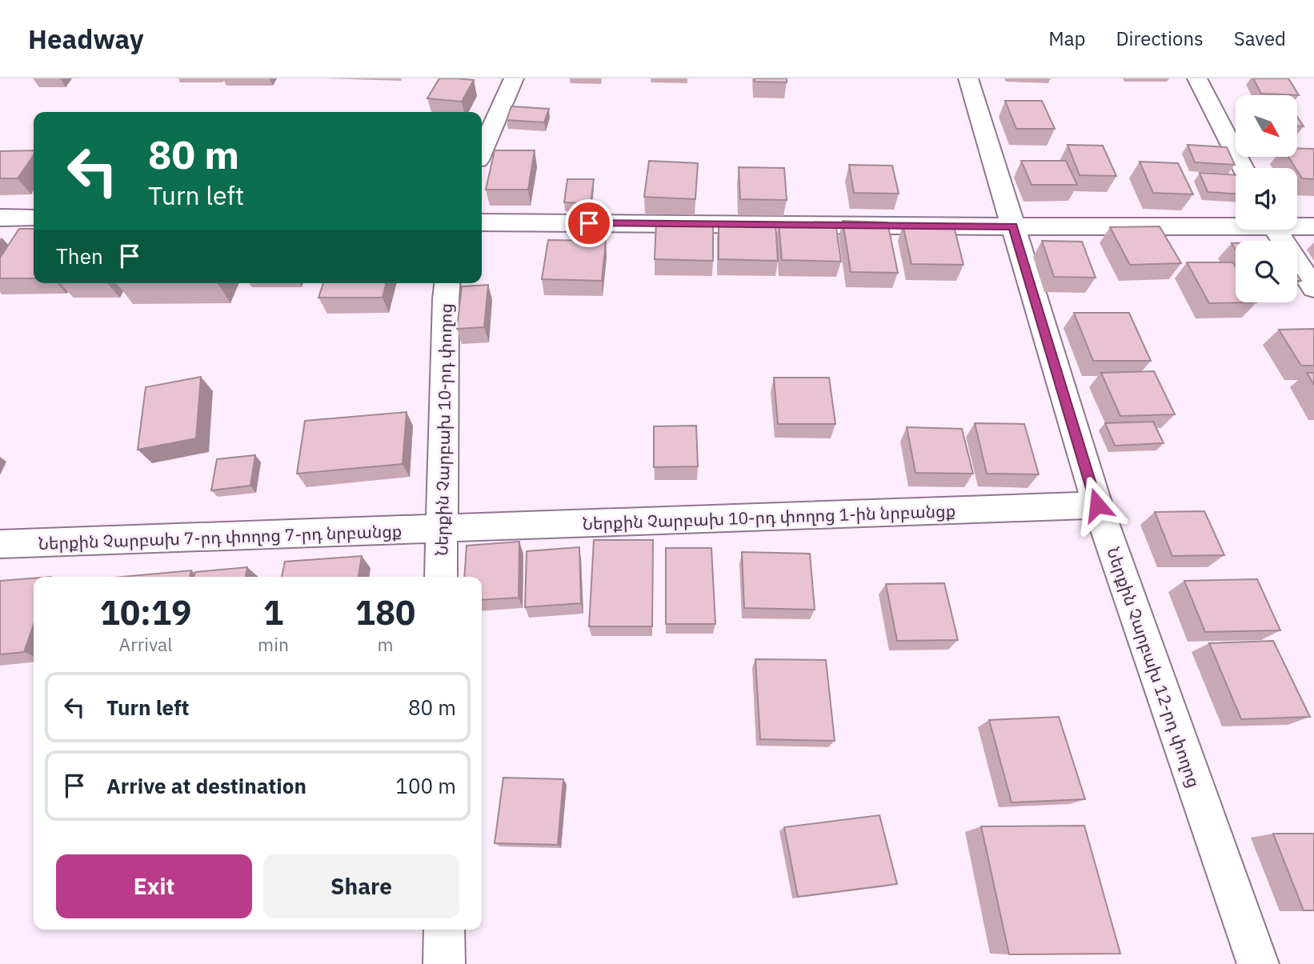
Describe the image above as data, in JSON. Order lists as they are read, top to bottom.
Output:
{
  "streets": {
    "street": [
      "Ներքին Չարբախ 10-րդ փողոց",
      "Ներքին Չարբախ 10-րդ փողոց 1-ին նրբանցք",
      "Ներքին Չարբախ 7-րդ փողոց 7-րդ նրբանցք",
      "Ներքին Չարբախ 12-րդ փողոց"
    ]
  },
  "crossings": [
    ["Ներքին Չարբախ 10-րդ փողոց", "Ներքին Չարբախ 10-րդ փողոց 1-ին նրբանցք"],
    ["Ներքին Չարբախ 10-րդ փողոց", "Ներքին Չարբախ 7-րդ փողոց 7-րդ նրբանցք"],
    ["Ներքին Չարբախ 10-րդ փողոց 1-ին նրբանցք", "Ներքին Չարբախ 7-րդ փողոց 7-րդ նրբանցք"],
    ["Ներքին Չարբախ 10-րդ փողոց 1-ին նրբանցք", "Ներքին Չարբախ 12-րդ փողոց"]
  ],
  "north": "bottom right",
  "page": {
    "header": "Headway",
    "nav": ["Map", "Directions", "Saved"],
    "turn": ["80 m", "Turn left"],
    "then": "Then",
    "eta": [
      "10:19",
      "Arrival",
      "1",
      "min",
      "180",
      "m"
    ],
    "list": [
      {
        "name": "Turn left",
        "value": "80 m"
      },
      {
        "name": "Arrive at destination",
        "value": "100 m"
      }
    ],
    "buttons": ["Exit", "Share"]
  }
}
